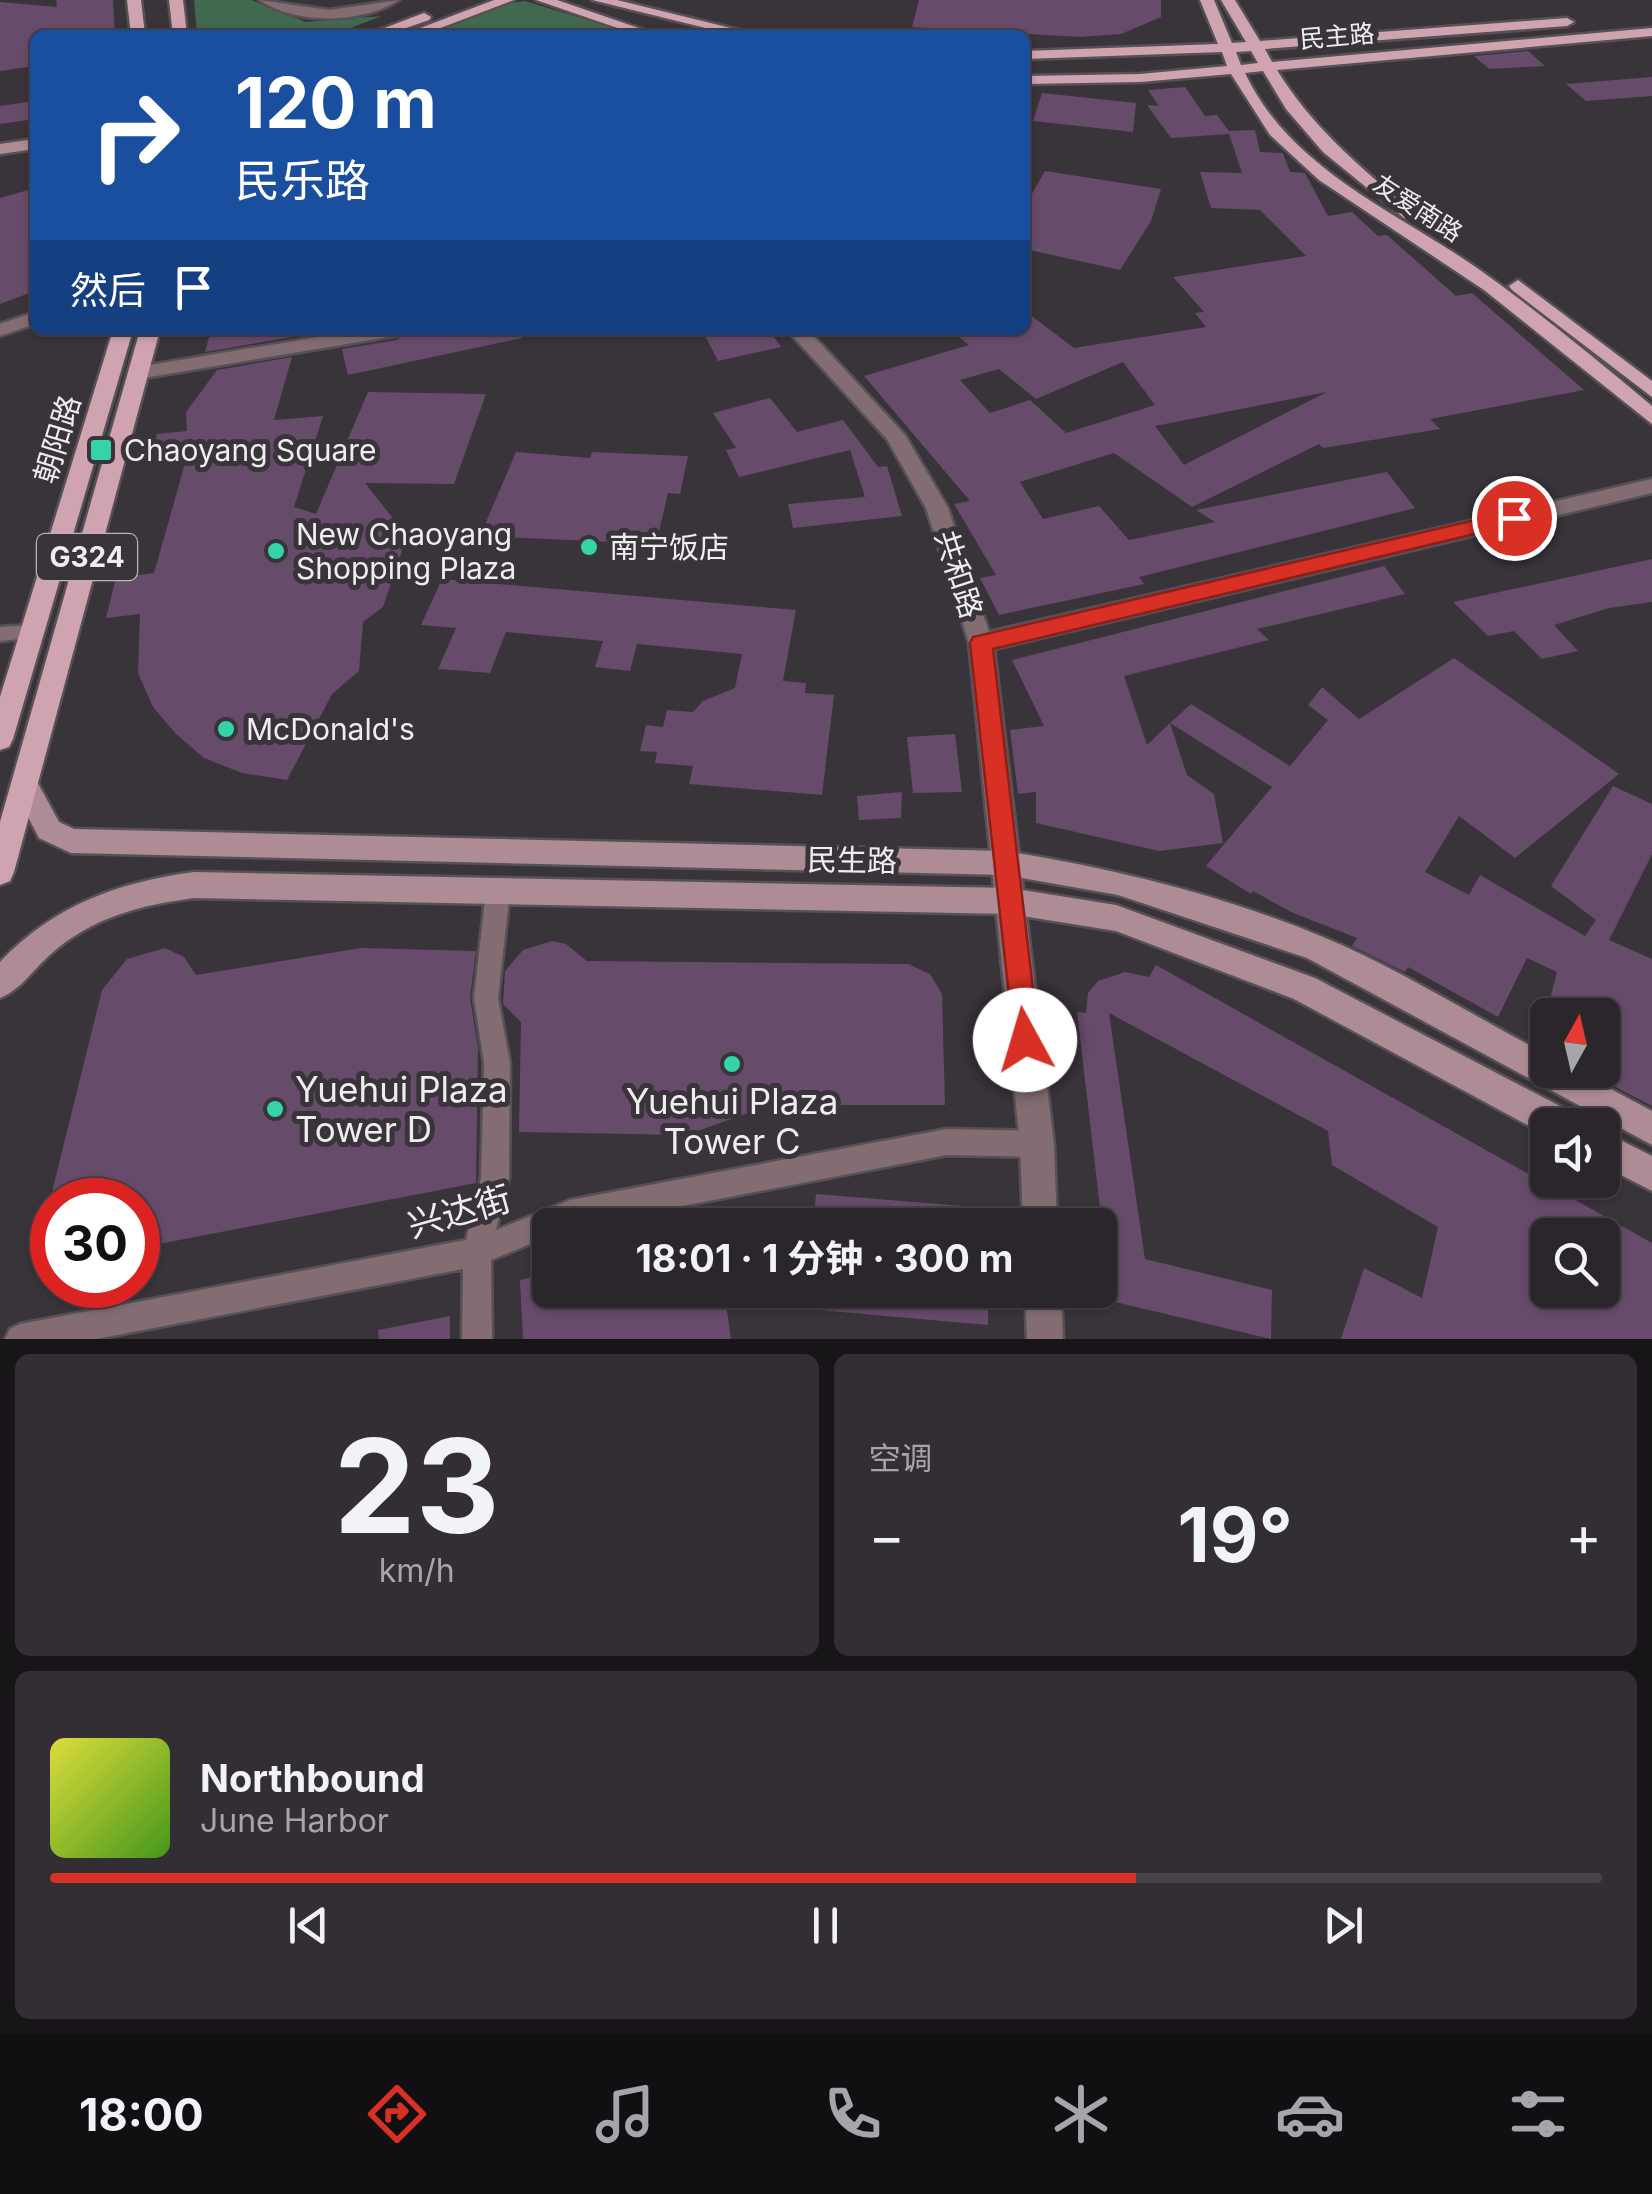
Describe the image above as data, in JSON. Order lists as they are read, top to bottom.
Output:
{
  "streets": {
    "main road": [
      "民主路",
      "友爱南路",
      "朝阳路",
      "G324",
      "民生路"
    ],
    "street": ["共和路", "兴达街"]
  },
  "crossings": [
    ["民主路", "友爱南路"],
    ["朝阳路", "民生路"],
    ["共和路", "民生路"],
    ["共和路", "兴达街"]
  ],
  "places": {
    "transit": ["Chaoyang Square"],
    "other": [
      "南宁饭店",
      "New Chaoyang Shopping Plaza",
      "McDonald's",
      "Yuehui Plaza Tower C",
      "Yuehui Plaza Tower D"
    ]
  },
  "north": "top",
  "page": {
    "turn": ["120 m", "民乐路"],
    "then": "然后",
    "limit": "30",
    "trip": "18:01 · 1 分钟 · 300 m",
    "tile": [
      ["23", "km/h"],
      "空调"
    ],
    "heat": ["−", "19°", "+"],
    "song": ["Northbound", "June Harbor"],
    "tabs": "18:00"
  }
}
